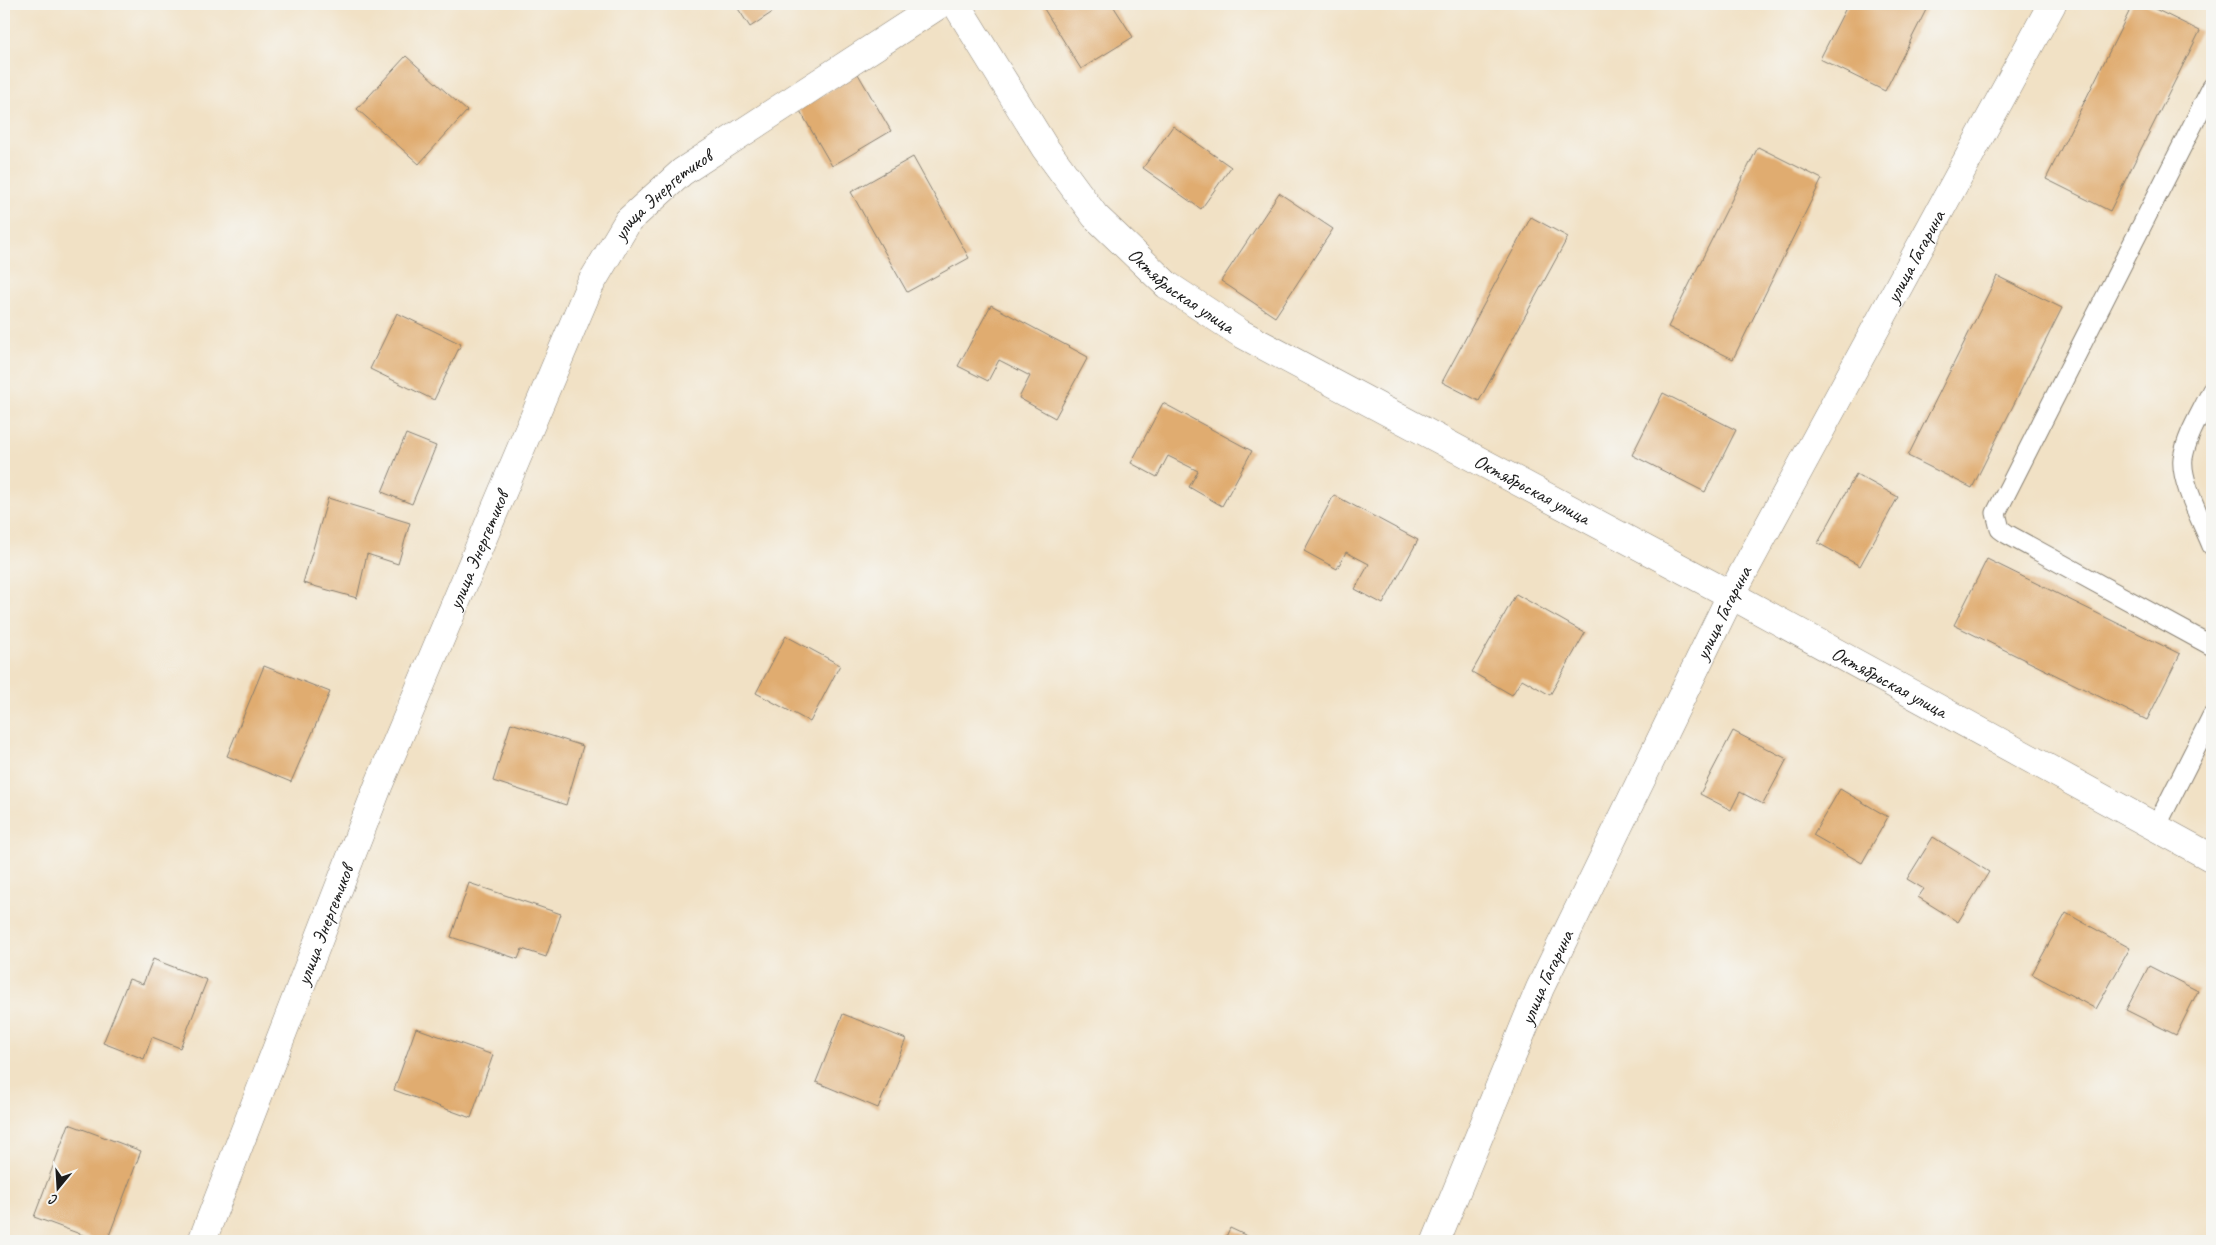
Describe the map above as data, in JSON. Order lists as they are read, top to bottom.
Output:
{
  "streets": {
    "street": ["улица Энергетиков", "улица Гагарина", "Октябрьская улица"]
  },
  "crossings": [
    ["улица Гагарина", "Октябрьская улица"]
  ],
  "north": "bottom"
}
